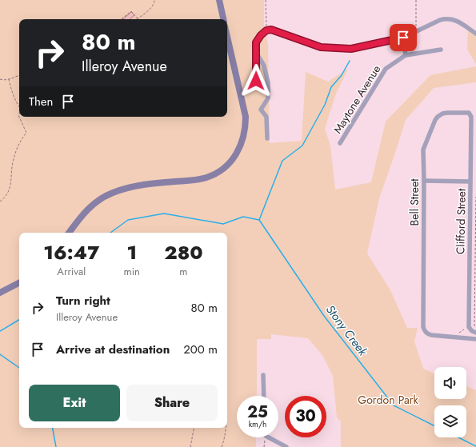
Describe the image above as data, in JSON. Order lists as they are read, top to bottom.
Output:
{
  "streets": {
    "street": ["Maytone Avenue", "Bell Street", "Clifford Street"]
  },
  "crossings": [
    ["Bell Street", "Clifford Street"]
  ],
  "water": ["Stony Creek"],
  "parks": ["Gordon Park"],
  "page": {
    "turn": ["80 m", "Illeroy Avenue"],
    "then": "Then",
    "eta": [
      "16:47",
      "Arrival",
      "1",
      "min",
      "280",
      "m"
    ],
    "list": [
      {
        "name": "Turn right",
        "note": "Illeroy Avenue",
        "value": "80 m"
      },
      {
        "name": "Arrive at destination",
        "value": "200 m"
      }
    ],
    "buttons": ["Exit", "Share"],
    "speed": "25 km/h",
    "limit": "30"
  }
}
